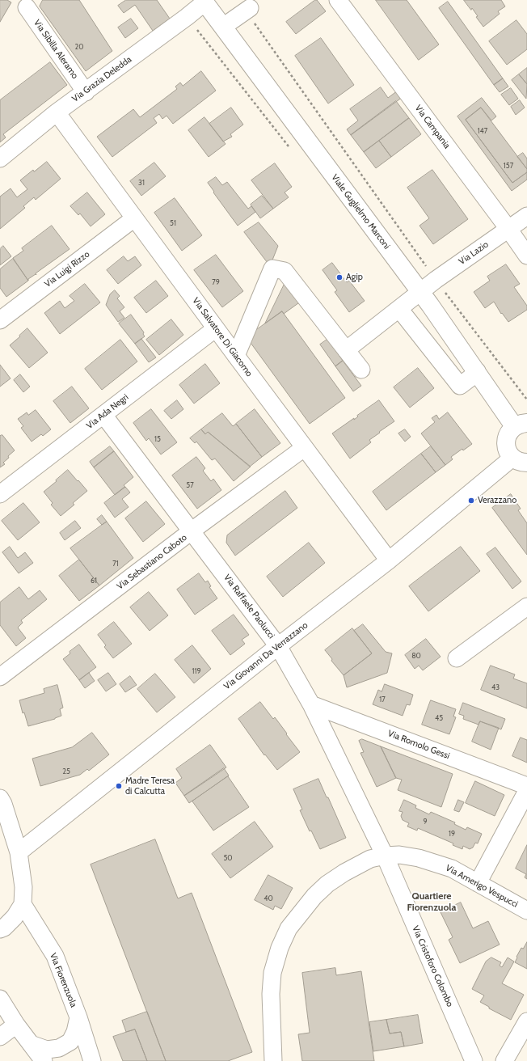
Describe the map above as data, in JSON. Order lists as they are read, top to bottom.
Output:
{
  "streets": {
    "main road": ["Viale Guglielmo Marconi"],
    "street": [
      "Via Sibilla Aleramo",
      "Via Grazia Deledda",
      "Via Campania",
      "Via Lazio",
      "Via Luigi Rizzo",
      "Via Salvatore Di Giacomo",
      "Via Ada Negri",
      "Via Sebastiano Caboto",
      "Via Raffaele Paolucci",
      "Via Giovanni Da Verrazzano",
      "Via Romolo Gessi",
      "Via Amerigo Vespucci",
      "Via Cristoforo Colombo",
      "Via Fiorenzuola"
    ]
  },
  "crossings": [
    ["Via Sibilla Aleramo", "Via Grazia Deledda"],
    ["Via Grazia Deledda", "Viale Guglielmo Marconi"],
    ["Via Grazia Deledda", "Via Salvatore Di Giacomo"],
    ["Via Campania", "Via Lazio"],
    ["Viale Guglielmo Marconi", "Via Lazio"],
    ["Via Luigi Rizzo", "Via Salvatore Di Giacomo"],
    ["Via Salvatore Di Giacomo", "Via Ada Negri"],
    ["Via Salvatore Di Giacomo", "Via Sebastiano Caboto"],
    ["Via Salvatore Di Giacomo", "Via Giovanni Da Verrazzano"],
    ["Via Ada Negri", "Via Raffaele Paolucci"],
    ["Via Sebastiano Caboto", "Via Raffaele Paolucci"],
    ["Via Raffaele Paolucci", "Via Giovanni Da Verrazzano"],
    ["Via Raffaele Paolucci", "Via Romolo Gessi"],
    ["Via Raffaele Paolucci", "Via Amerigo Vespucci"],
    ["Via Raffaele Paolucci", "Via Cristoforo Colombo"],
    ["Via Amerigo Vespucci", "Via Cristoforo Colombo"]
  ],
  "districts": ["Quartiere Fiorenzuola"],
  "places": ["Agip", "Verazzano", "Madre Teresa di Calcutta"],
  "house_numbers": [
    "20",
    "147",
    "157",
    "31",
    "51",
    "79",
    "15",
    "57",
    "71",
    "61",
    "80",
    "119",
    "43",
    "17",
    "45",
    "25",
    "9",
    "19",
    "50",
    "40"
  ]
}
